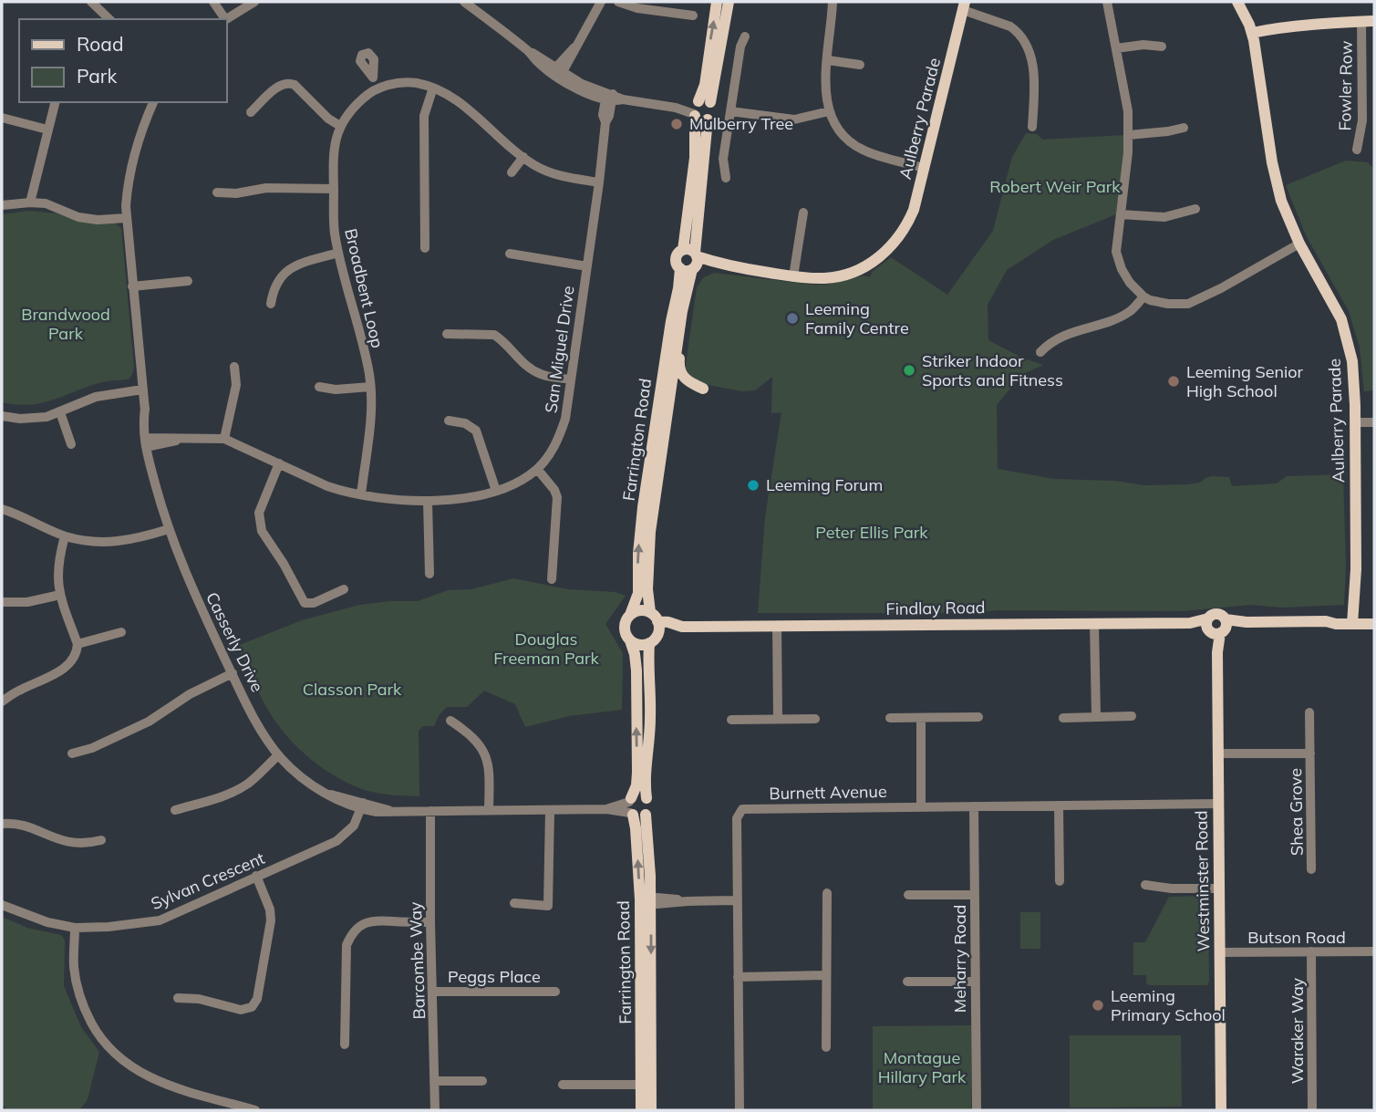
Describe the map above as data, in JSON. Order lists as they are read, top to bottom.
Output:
{
  "streets": {
    "main road": [
      "Aulberry Parade",
      "Farrington Road",
      "Findlay Road",
      "Westminster Road"
    ],
    "street": [
      "Fowler Row",
      "Broadbent Loop",
      "San Miguel Drive",
      "Casserly Drive",
      "Burnett Avenue",
      "Shea Grove",
      "Sylvan Crescent",
      "Butson Road",
      "Meharry Road",
      "Barcombe Way",
      "Peggs Place",
      "Waraker Way"
    ]
  },
  "crossings": [
    ["Aulberry Parade", "Farrington Road"],
    ["Aulberry Parade", "Findlay Road"],
    ["Broadbent Loop", "San Miguel Drive"],
    ["San Miguel Drive", "Casserly Drive"],
    ["Farrington Road", "Findlay Road"],
    ["Farrington Road", "Casserly Drive"],
    ["Findlay Road", "Westminster Road"],
    ["Casserly Drive", "Sylvan Crescent"],
    ["Casserly Drive", "Barcombe Way"],
    ["Burnett Avenue", "Westminster Road"],
    ["Burnett Avenue", "Meharry Road"],
    ["Shea Grove", "Westminster Road"],
    ["Westminster Road", "Butson Road"],
    ["Butson Road", "Waraker Way"],
    ["Barcombe Way", "Peggs Place"]
  ],
  "parks": [
    "Robert Weir Park",
    "Brandwood Park",
    "Peter Ellis Park",
    "Douglas Freeman Park",
    "Classon Park",
    "Montague Hillary Park"
  ],
  "places": [
    "Mulberry Tree",
    "Leeming Family Centre",
    "Striker Indoor Sports and Fitness",
    "Leeming Senior High School",
    "Leeming Forum",
    "Leeming Primary School"
  ],
  "legend": ["Road", "Park"]
}
